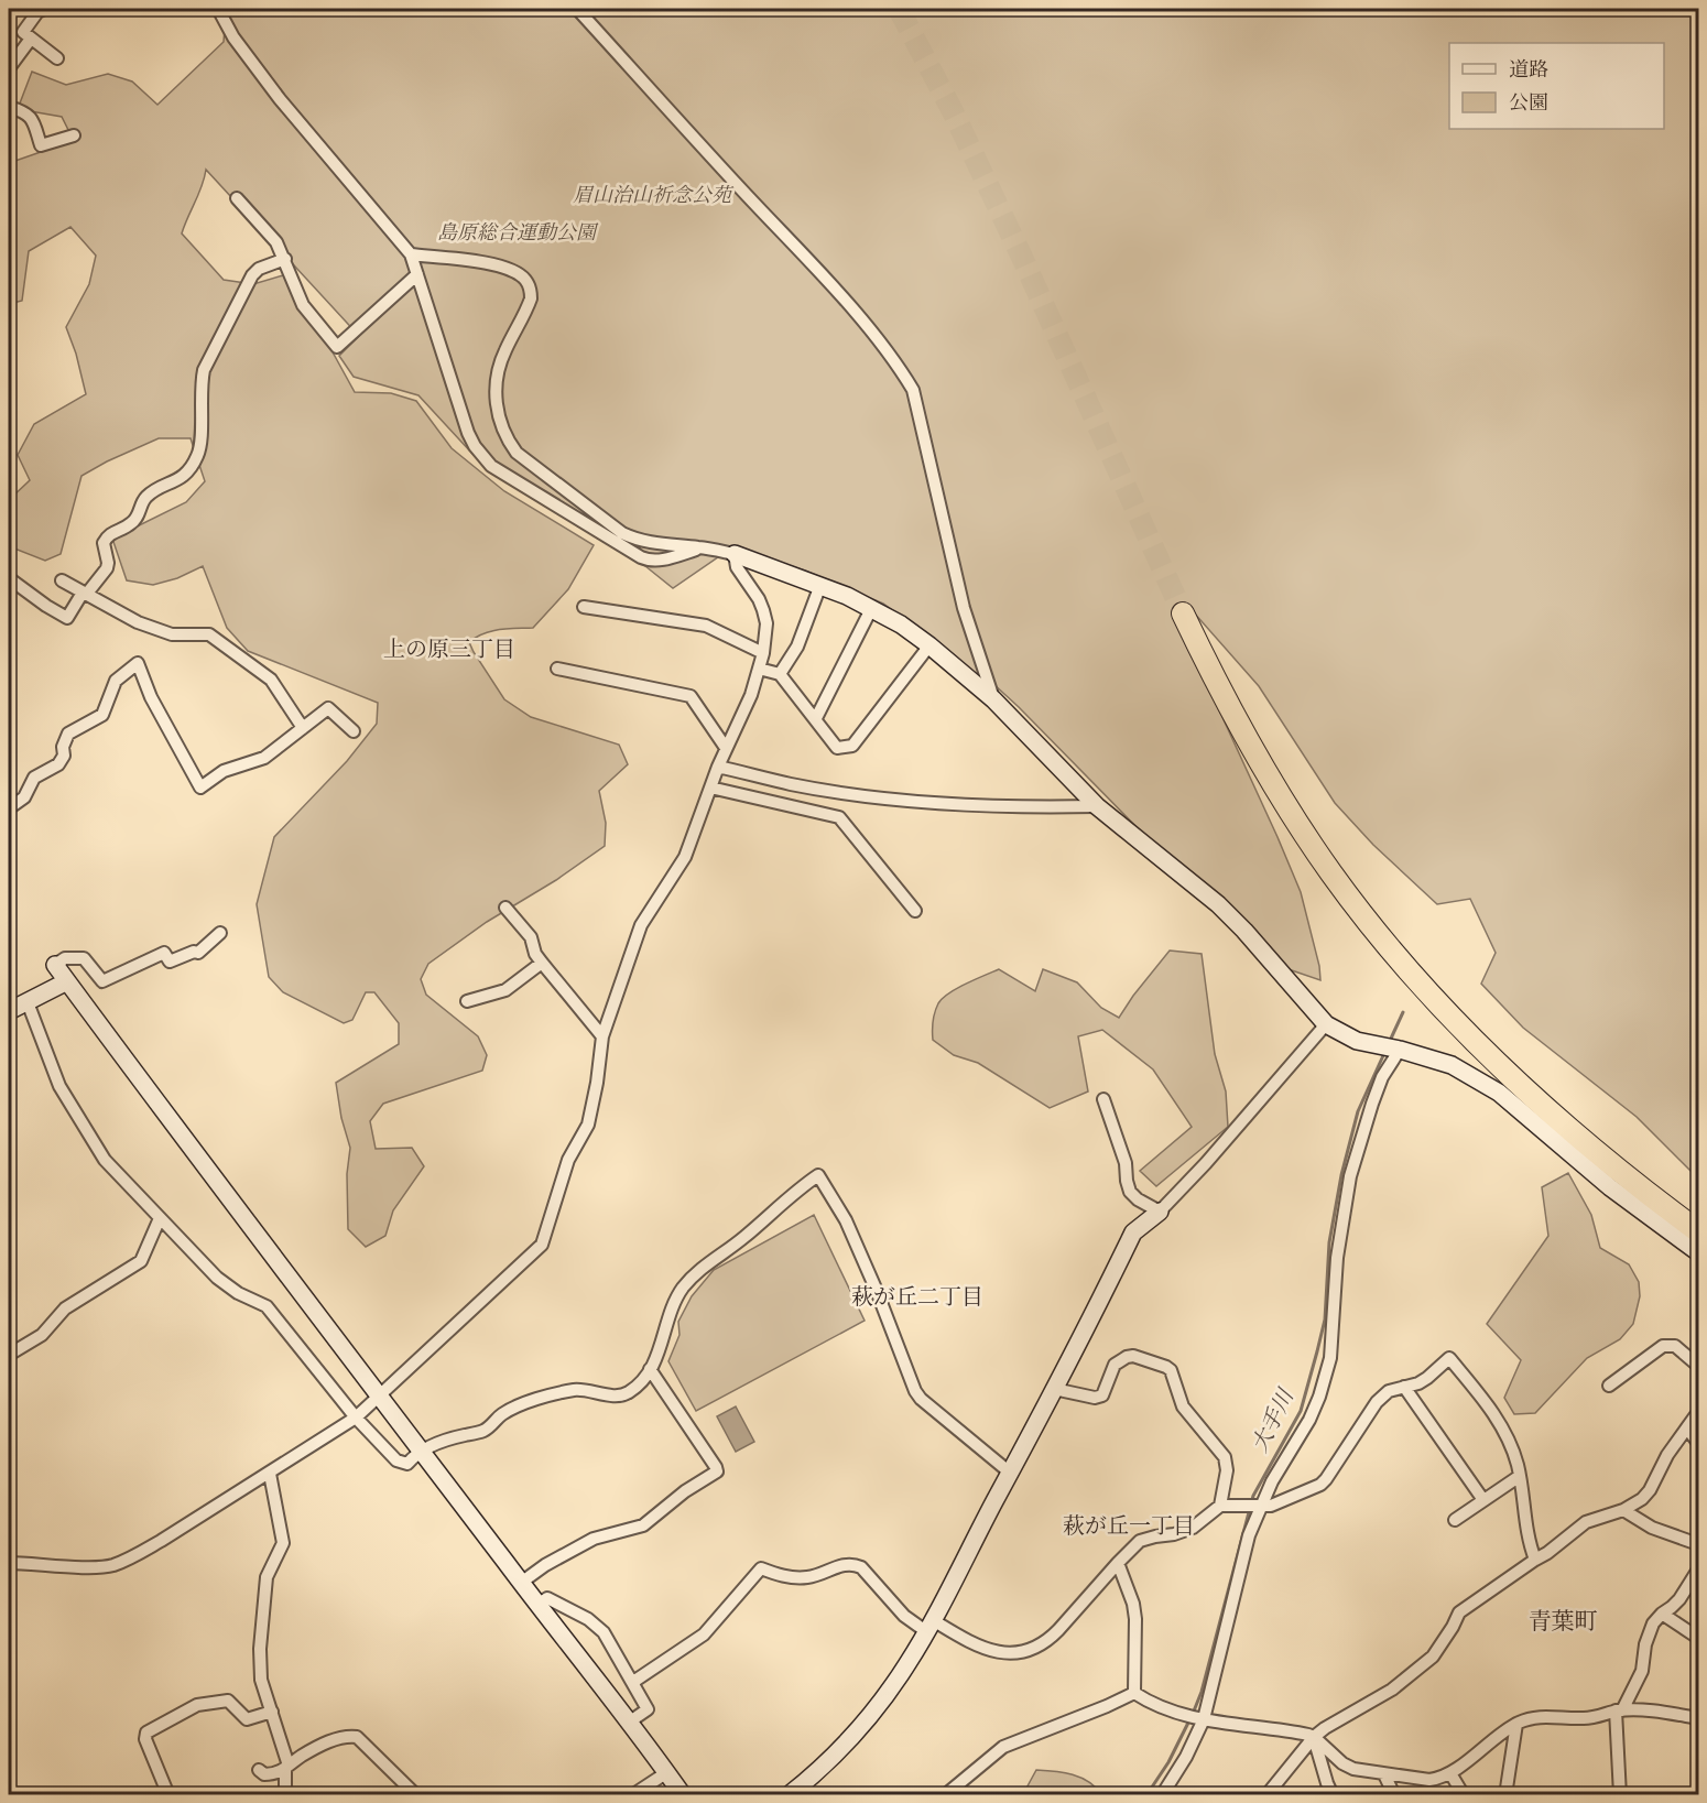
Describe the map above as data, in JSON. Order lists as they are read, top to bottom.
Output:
{
  "districts": [
    "上の原三丁目",
    "萩が丘二丁目",
    "萩が丘一丁目",
    "青葉町"
  ],
  "water": ["大手川"],
  "parks": ["眉山治山祈念公苑", "島原総合運動公園"],
  "legend": ["道路", "公園"]
}
